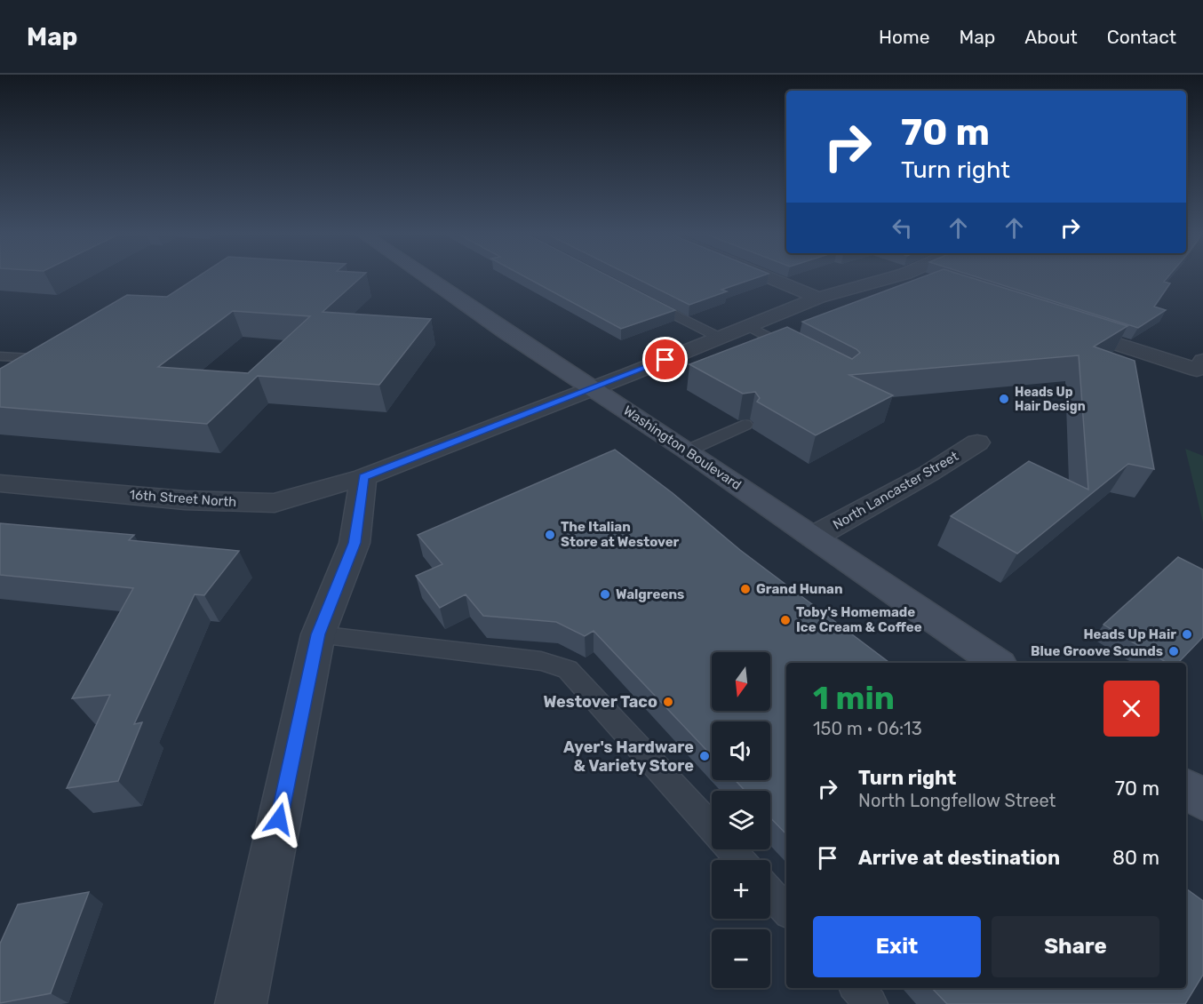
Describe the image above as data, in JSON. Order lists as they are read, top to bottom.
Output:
{
  "streets": {
    "main road": ["Washington Boulevard"],
    "street": ["North Lancaster Street", "16th Street North"]
  },
  "crossings": [
    ["Washington Boulevard", "North Lancaster Street"],
    ["Washington Boulevard", "16th Street North"]
  ],
  "places": [
    "Heads Up Hair Design",
    "The Italian Store at Westover",
    "Grand Hunan",
    "Walgreens",
    "Toby's Homemade Ice Cream & Coffee",
    "Heads Up Hair",
    "Blue Groove Sounds",
    "Westover Taco",
    "Ayer's Hardware & Variety Store"
  ],
  "north": "bottom",
  "page": {
    "header": "Map",
    "nav": [
      "Home",
      "Map",
      "About",
      "Contact"
    ],
    "turn": ["70 m", "Turn right"],
    "map_buttons": ["+", "−"],
    "heading": ["1 min", "150 m · 06:13"],
    "list": [
      {
        "name": "Turn right",
        "note": "North Longfellow Street",
        "value": "70 m"
      },
      {
        "name": "Arrive at destination",
        "value": "80 m"
      }
    ],
    "buttons": ["Exit", "Share"]
  }
}
